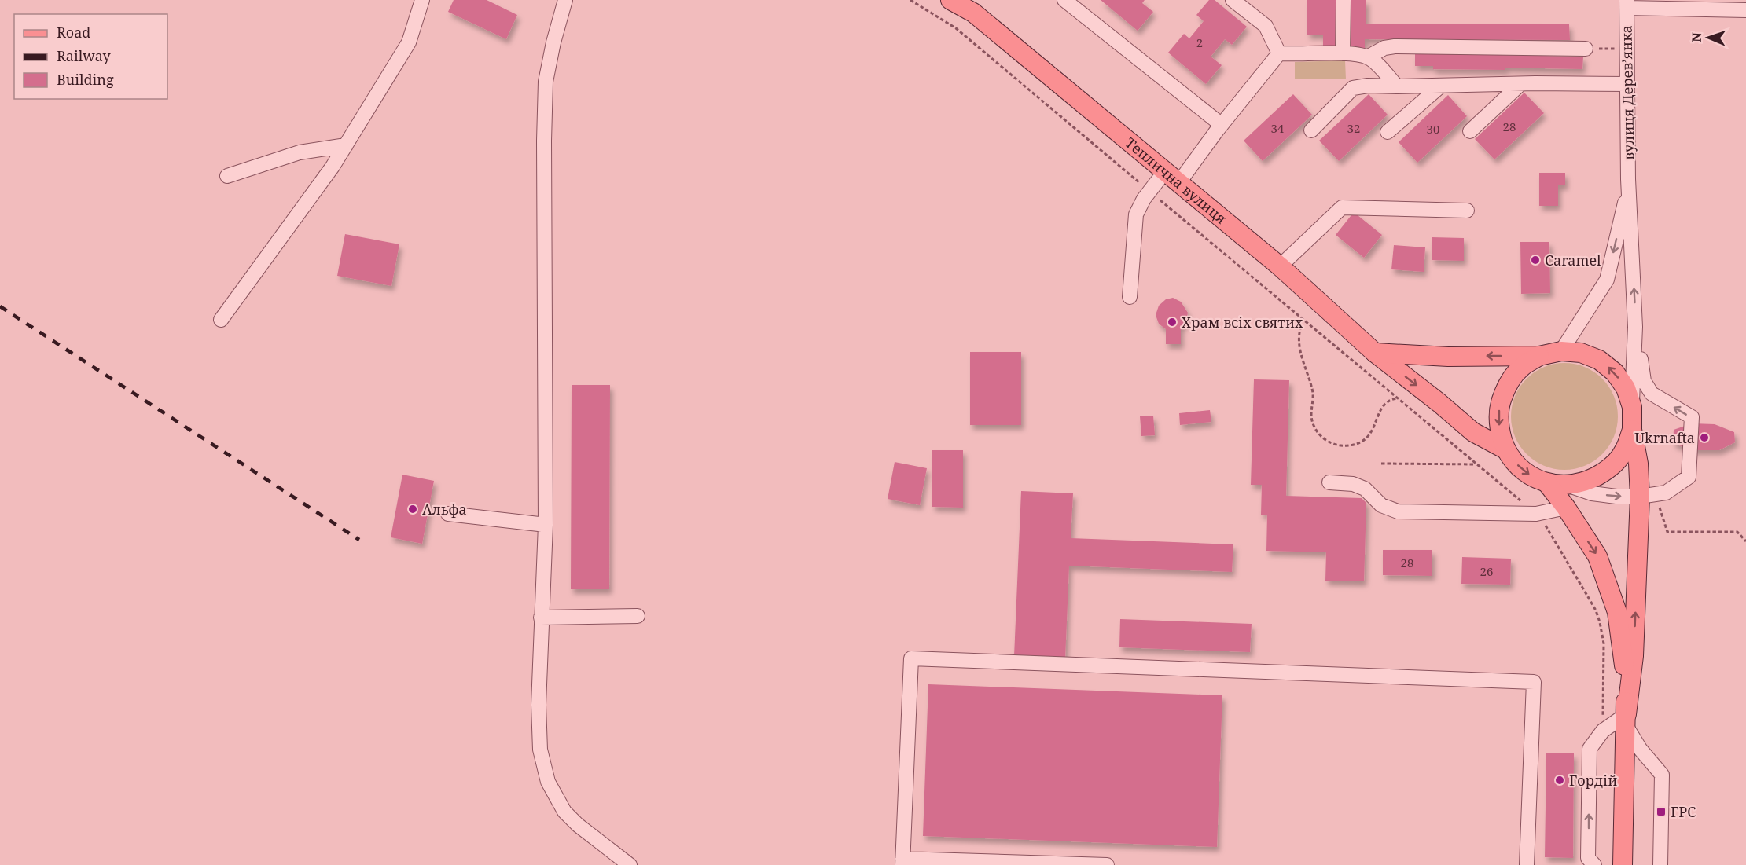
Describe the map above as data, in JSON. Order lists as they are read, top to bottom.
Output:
{
  "streets": {
    "main road": ["Теплична вулиця"],
    "street": ["вулиця Деревʼянка"]
  },
  "places": {
    "other": [
      "Caramel",
      "Храм всіх святих",
      "Ukrnafta",
      "Альфа",
      "Гордій"
    ],
    "transit": ["ГРС"]
  },
  "house_numbers": [
    "2",
    "28",
    "34",
    "32",
    "30",
    "28",
    "26"
  ],
  "legend": ["Road", "Railway", "Building"],
  "north": "left"
}
